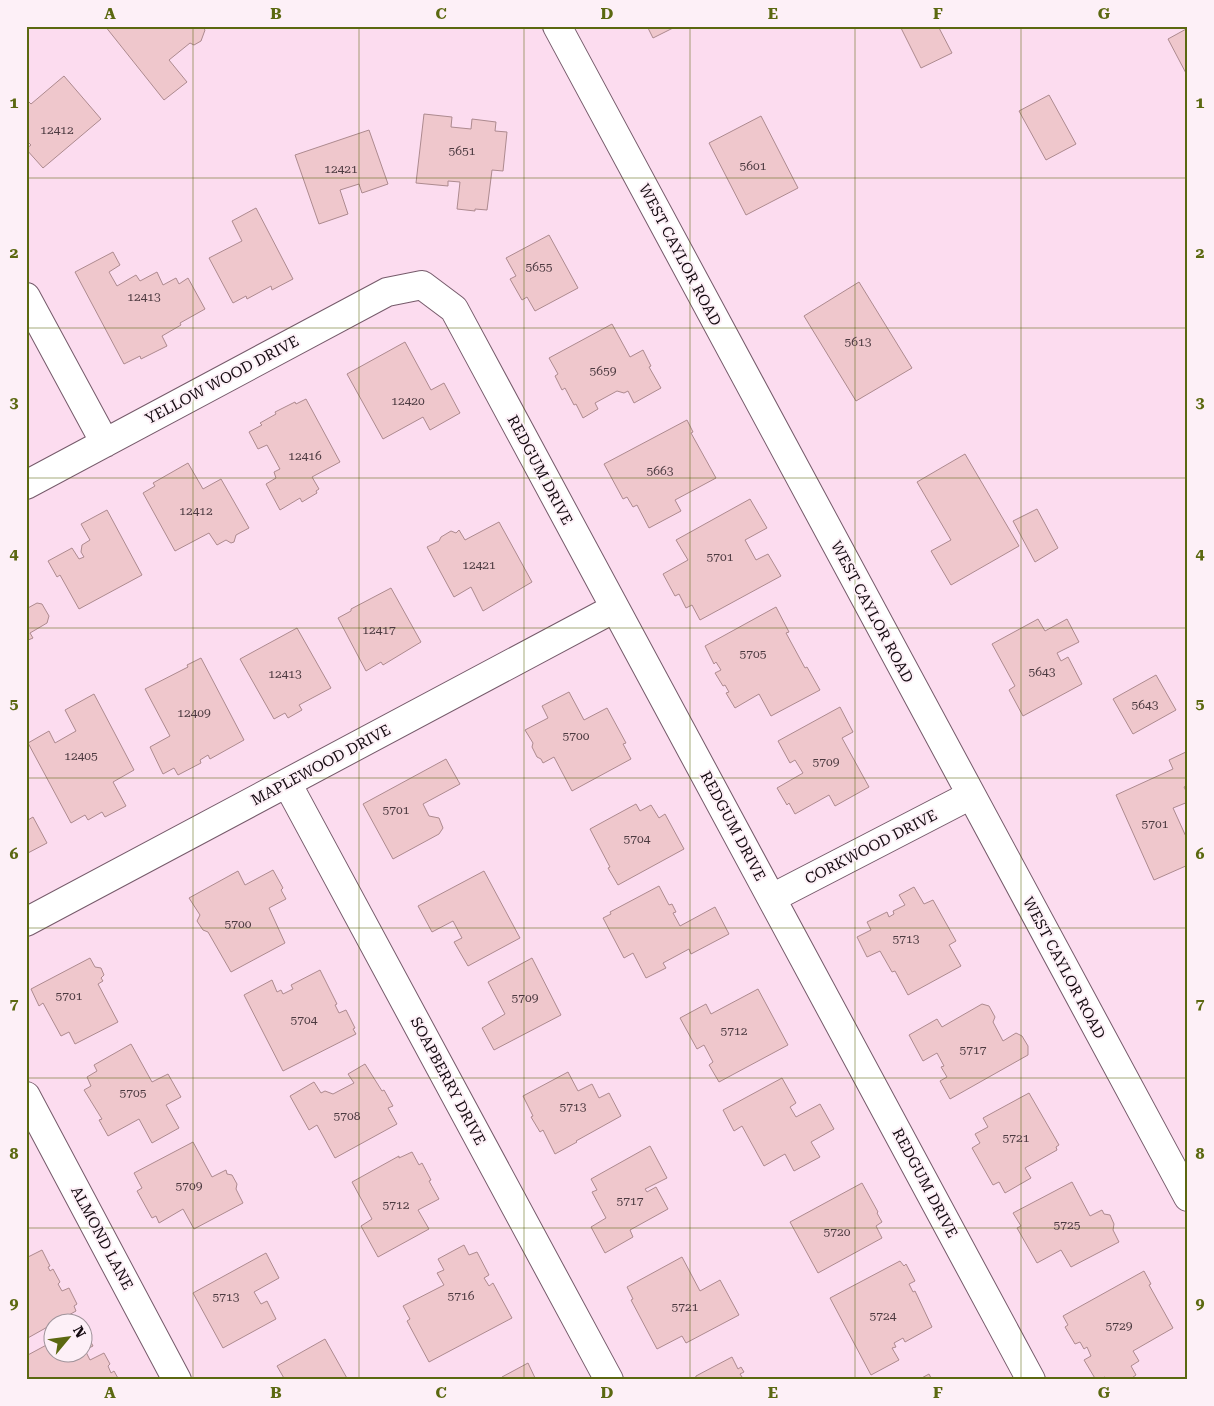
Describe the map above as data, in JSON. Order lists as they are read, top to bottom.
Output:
{
  "streets": {
    "street": [
      "WEST CAYLOR ROAD",
      "YELLOW WOOD DRIVE",
      "REDGUM DRIVE",
      "MAPLEWOOD DRIVE",
      "CORKWOOD DRIVE",
      "SOAPBERRY DRIVE",
      "ALMOND LANE"
    ]
  },
  "crossings": [
    ["WEST CAYLOR ROAD", "CORKWOOD DRIVE"],
    ["YELLOW WOOD DRIVE", "REDGUM DRIVE"],
    ["REDGUM DRIVE", "MAPLEWOOD DRIVE"],
    ["REDGUM DRIVE", "CORKWOOD DRIVE"],
    ["MAPLEWOOD DRIVE", "SOAPBERRY DRIVE"]
  ],
  "house_numbers": [
    "12412",
    "5651",
    "5601",
    "12421",
    "5655",
    "12413",
    "5613",
    "5659",
    "12420",
    "12416",
    "5663",
    "12412",
    "5701",
    "12421",
    "12417",
    "5705",
    "5643",
    "12413",
    "5643",
    "12409",
    "5700",
    "12405",
    "5709",
    "5701",
    "5701",
    "5704",
    "5700",
    "5713",
    "5701",
    "5709",
    "5704",
    "5712",
    "5717",
    "5705",
    "5713",
    "5708",
    "5721",
    "5709",
    "5717",
    "5712",
    "5725",
    "5720",
    "5716",
    "5713",
    "5721",
    "5724",
    "5729"
  ],
  "north": "top right",
  "grid": {
    "columns": [
      "A",
      "B",
      "C",
      "D",
      "E",
      "F",
      "G"
    ],
    "rows": [
      "1",
      "2",
      "3",
      "4",
      "5",
      "6",
      "7",
      "8",
      "9"
    ]
  }
}
